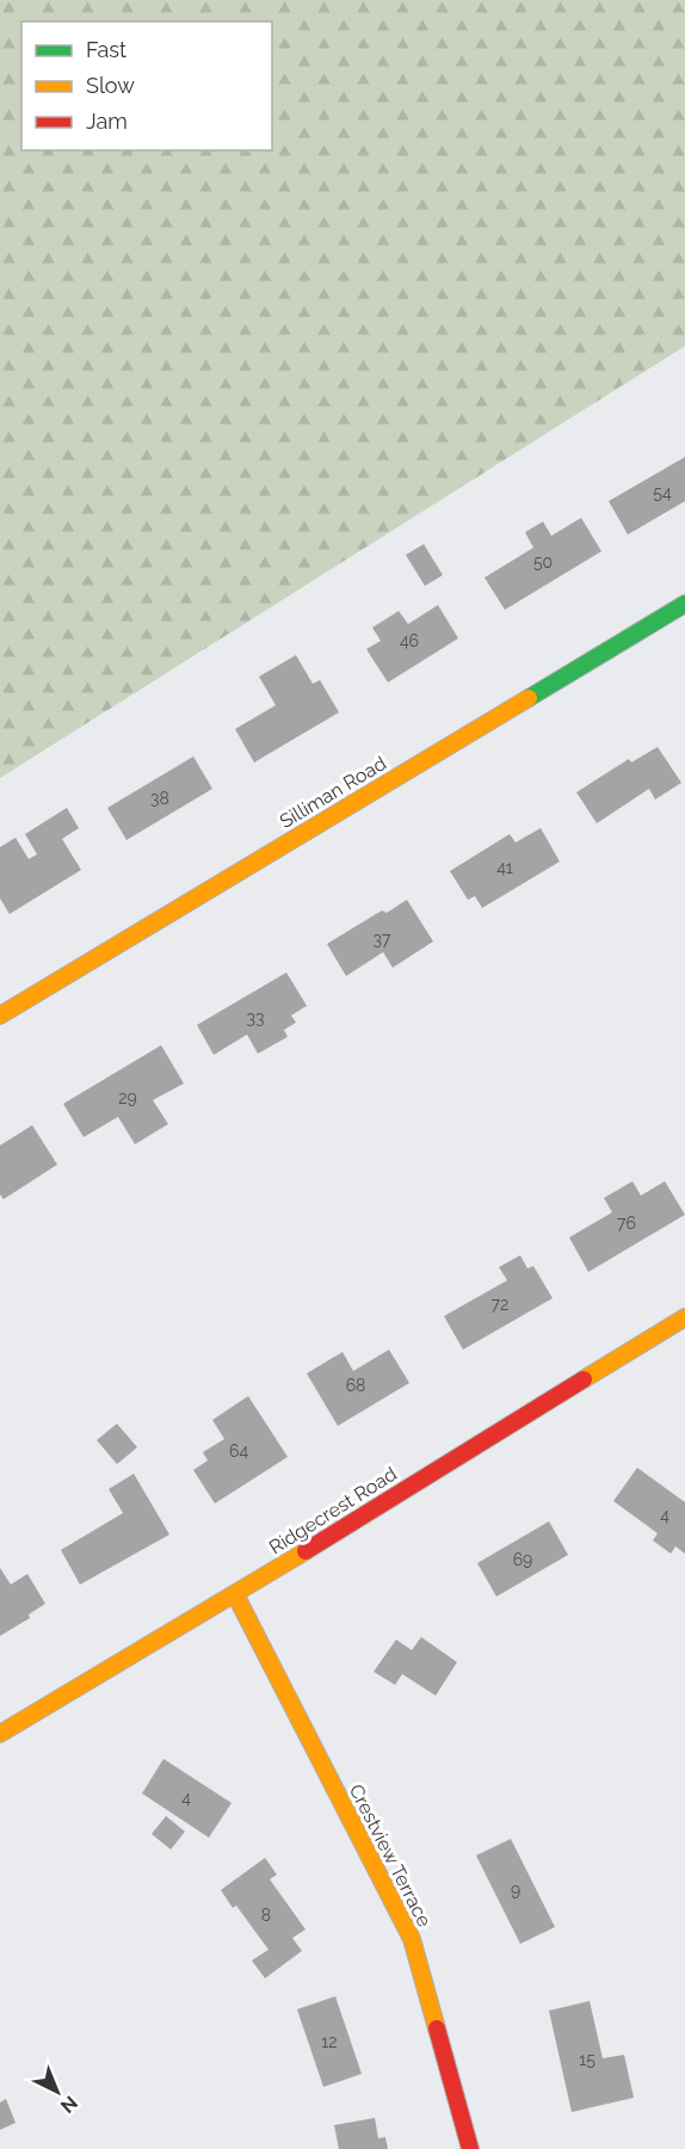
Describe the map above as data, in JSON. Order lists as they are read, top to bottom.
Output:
{
  "streets": {
    "street": ["Silliman Road", "Ridgecrest Road", "Crestview Terrace"]
  },
  "crossings": [
    ["Ridgecrest Road", "Crestview Terrace"]
  ],
  "house_numbers": [
    "54",
    "50",
    "46",
    "38",
    "41",
    "37",
    "33",
    "29",
    "76",
    "72",
    "68",
    "64",
    "4",
    "69",
    "4",
    "9",
    "8",
    "12",
    "15"
  ],
  "legend": ["Fast", "Slow", "Jam"],
  "north": "bottom right"
}
